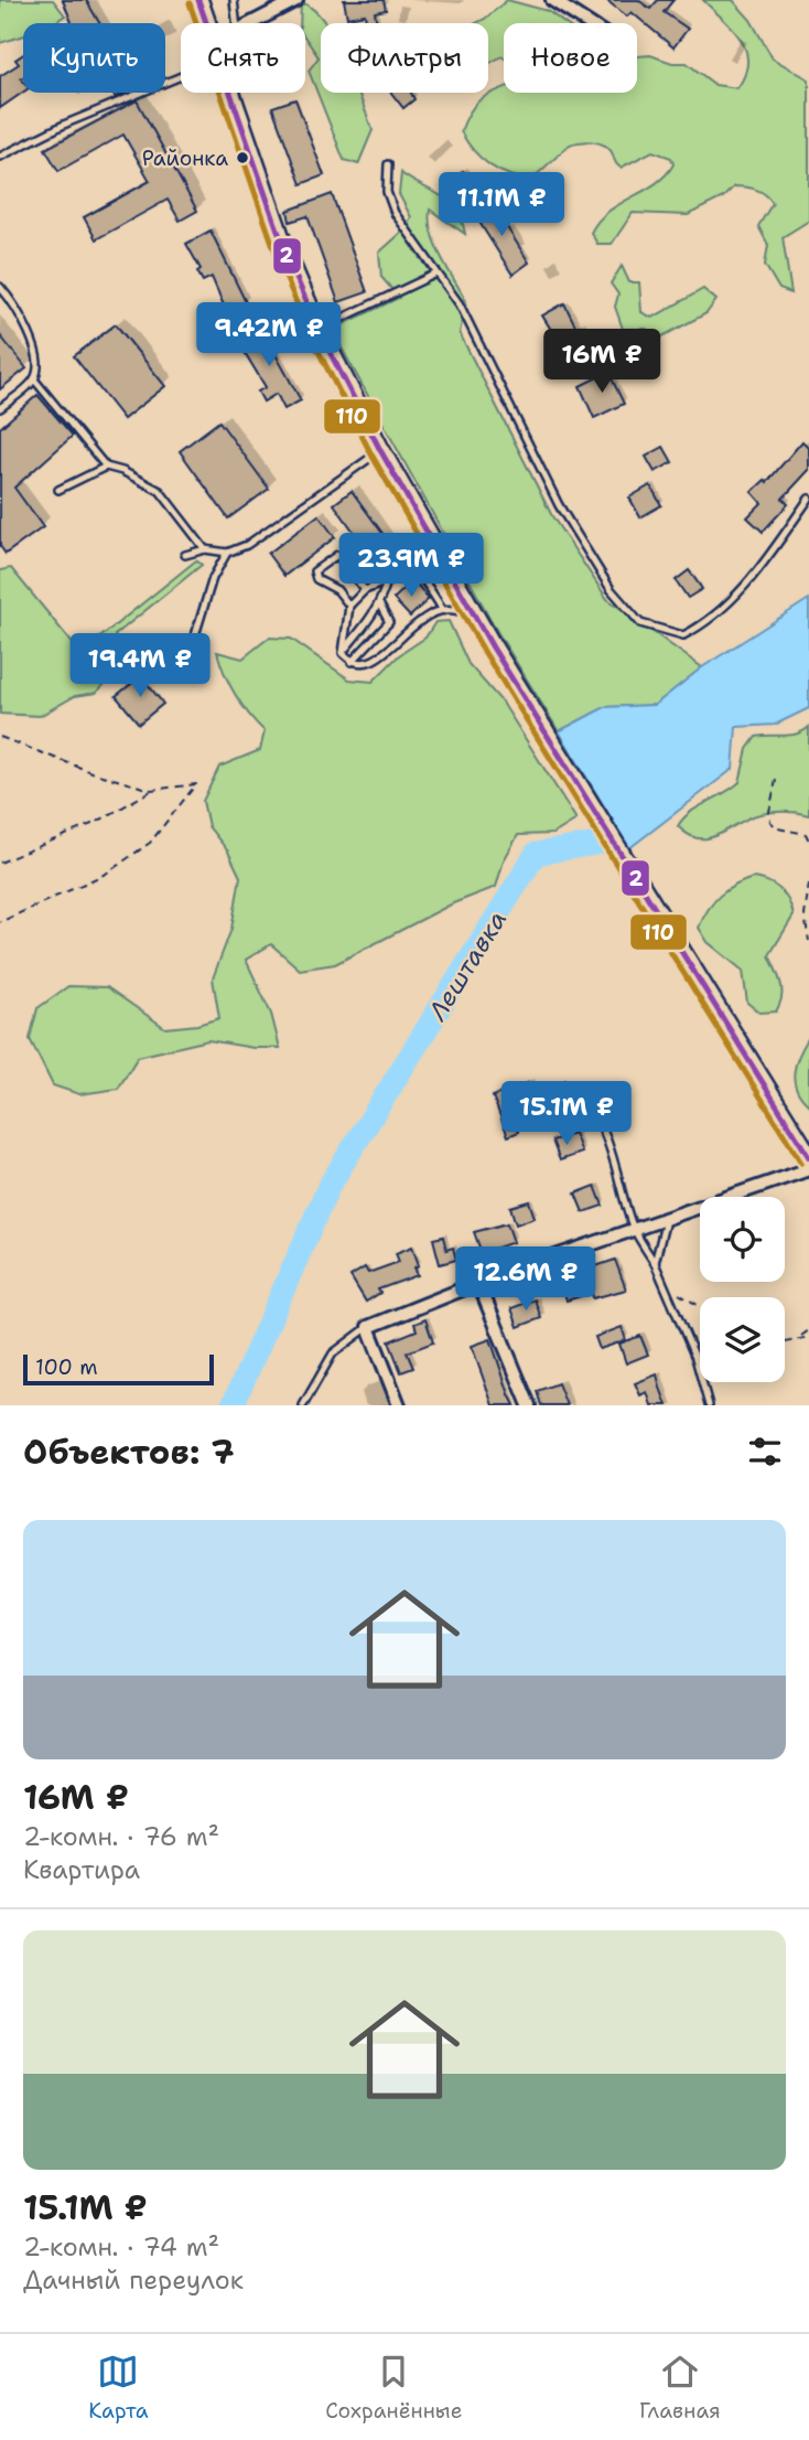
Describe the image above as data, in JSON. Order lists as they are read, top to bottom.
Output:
{
  "water": ["Лештавка"],
  "places": ["Районка"],
  "lines": ["transit line 2", "transit line 110"],
  "scale_bar": "100 m",
  "page": {
    "chip": [
      "Купить",
      "Снять",
      "Фильтры",
      "Новое"
    ],
    "price": [
      "11.1M ₽",
      "9.42M ₽",
      "16M ₽",
      "23.9M ₽",
      "19.4M ₽",
      "15.1M ₽",
      "12.6M ₽"
    ],
    "scale": "100 m",
    "heading": "Объектов: 7",
    "list": [
      {
        "name": "16M ₽",
        "note": "2-комн. · 76 m² · Квартира"
      },
      {
        "name": "15.1M ₽",
        "note": "2-комн. · 74 m² · Дачный переулок"
      }
    ],
    "tabs": ["Карта", "Сохранённые", "Главная"]
  }
}
